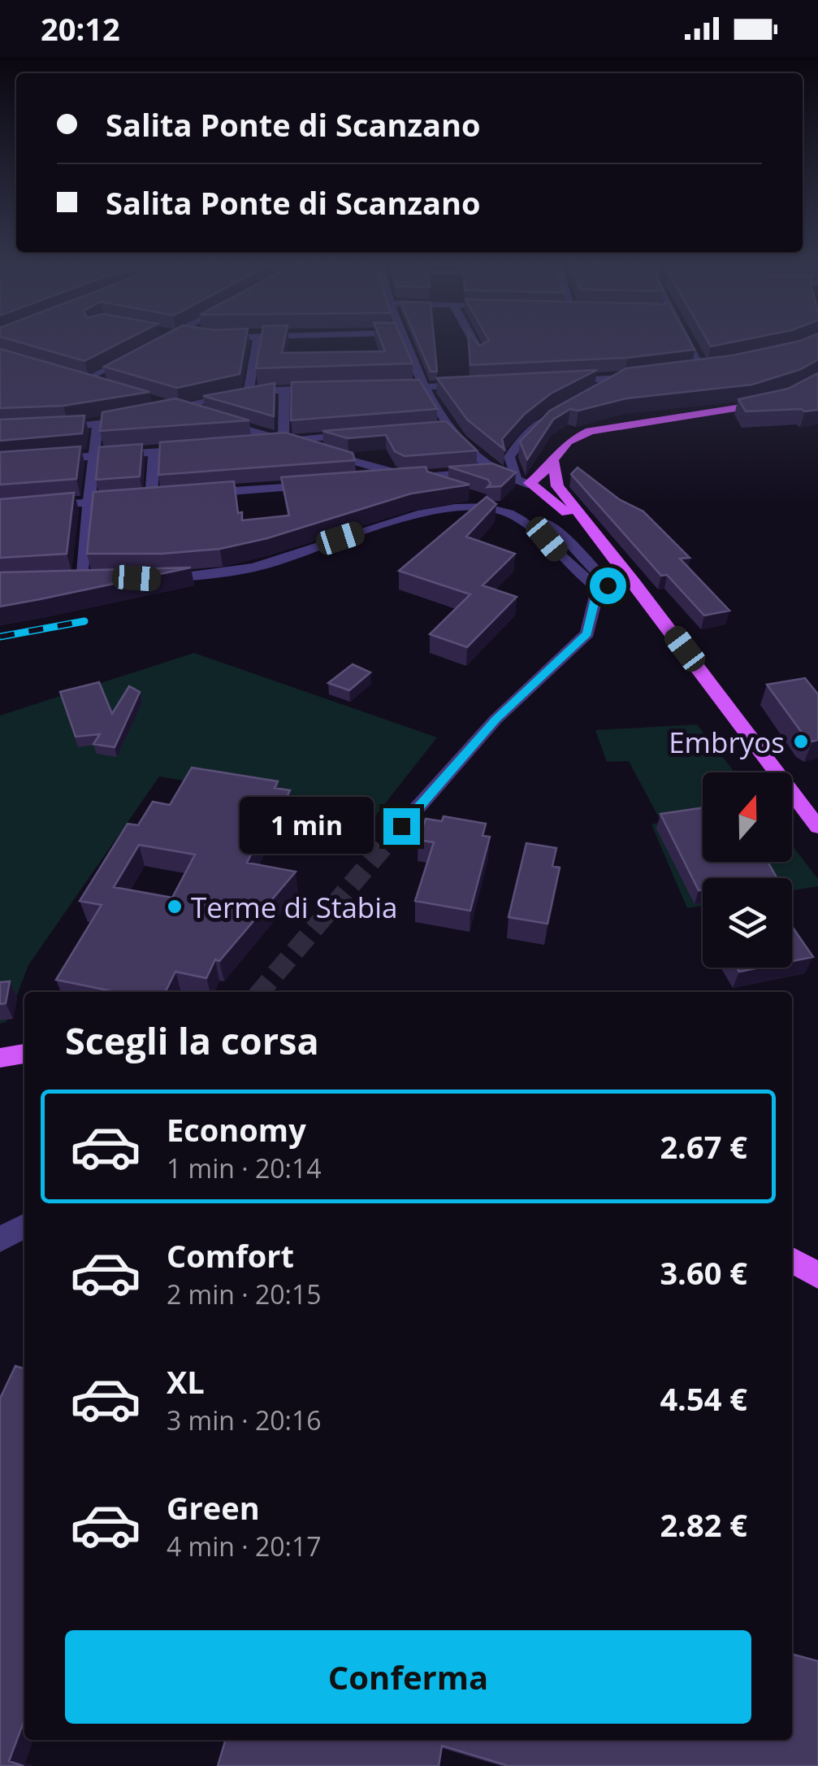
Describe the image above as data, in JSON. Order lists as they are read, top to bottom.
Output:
{
  "places": ["Embryos", "Terme di Stabia"],
  "north": "top",
  "page": {
    "status": "20:12",
    "banner": ["Salita Ponte di Scanzano", "Salita Ponte di Scanzano"],
    "bubble": "1 min",
    "heading": "Scegli la corsa",
    "list": [
      {
        "name": "Economy",
        "note": "1 min · 20:14",
        "value": "2.67 €"
      },
      {
        "name": "Comfort",
        "note": "2 min · 20:15",
        "value": "3.60 €"
      },
      {
        "name": "XL",
        "note": "3 min · 20:16",
        "value": "4.54 €"
      },
      {
        "name": "Green",
        "note": "4 min · 20:17",
        "value": "2.82 €"
      }
    ],
    "buttons": "Conferma"
  }
}
